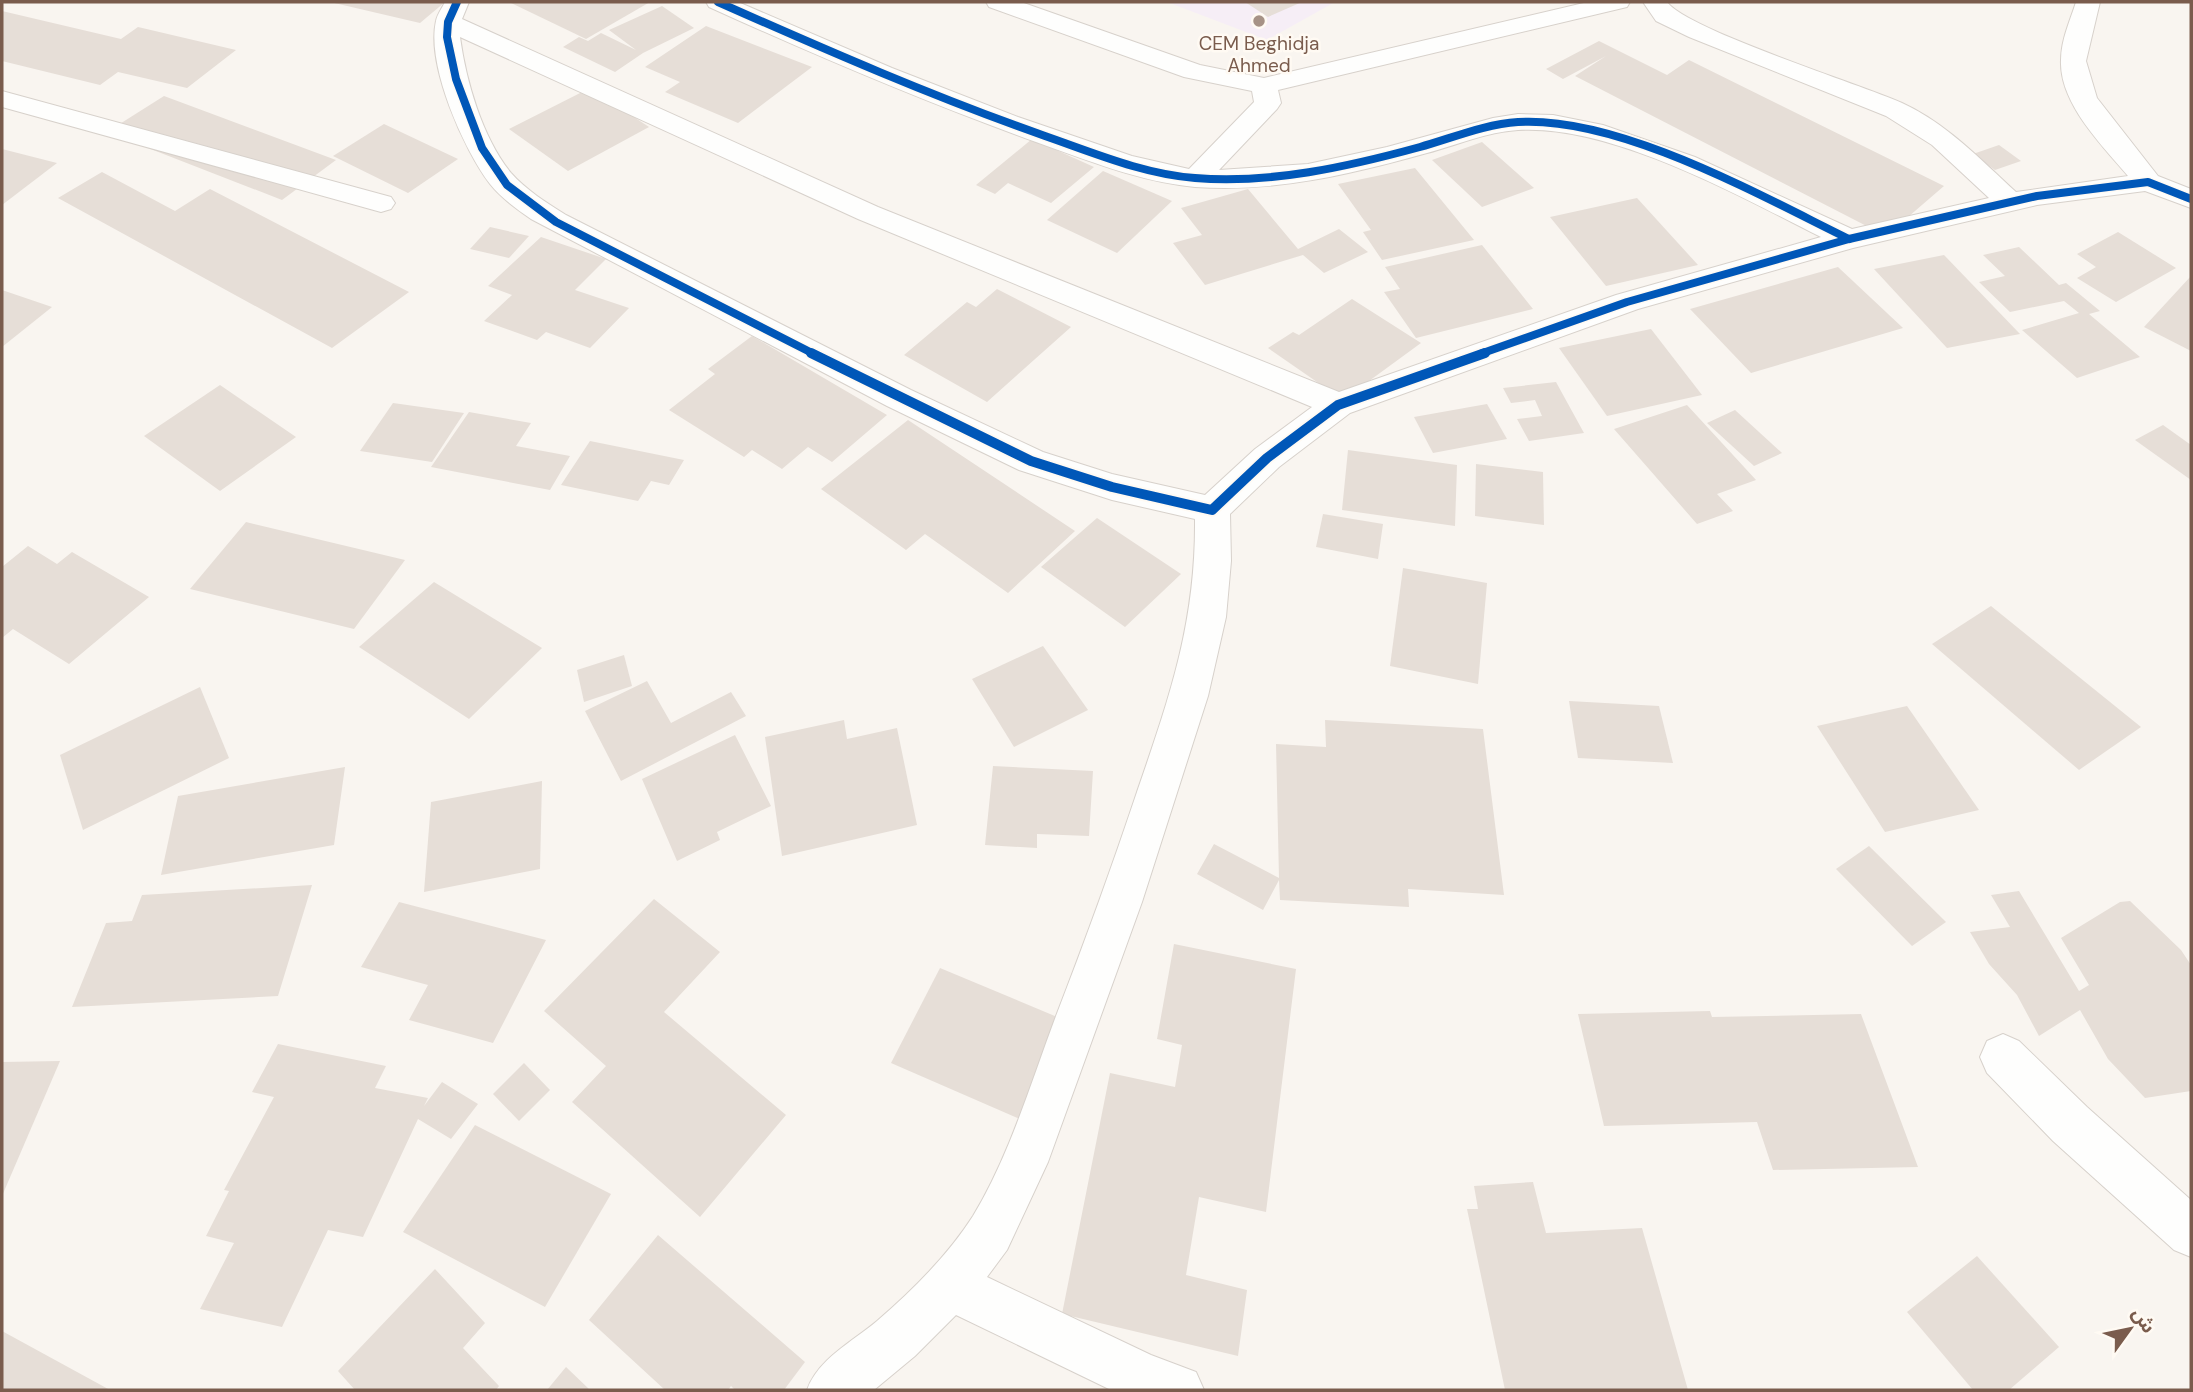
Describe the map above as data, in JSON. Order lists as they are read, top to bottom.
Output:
{
  "places": ["CEM Beghidja Ahmed"],
  "north": "top right"
}
